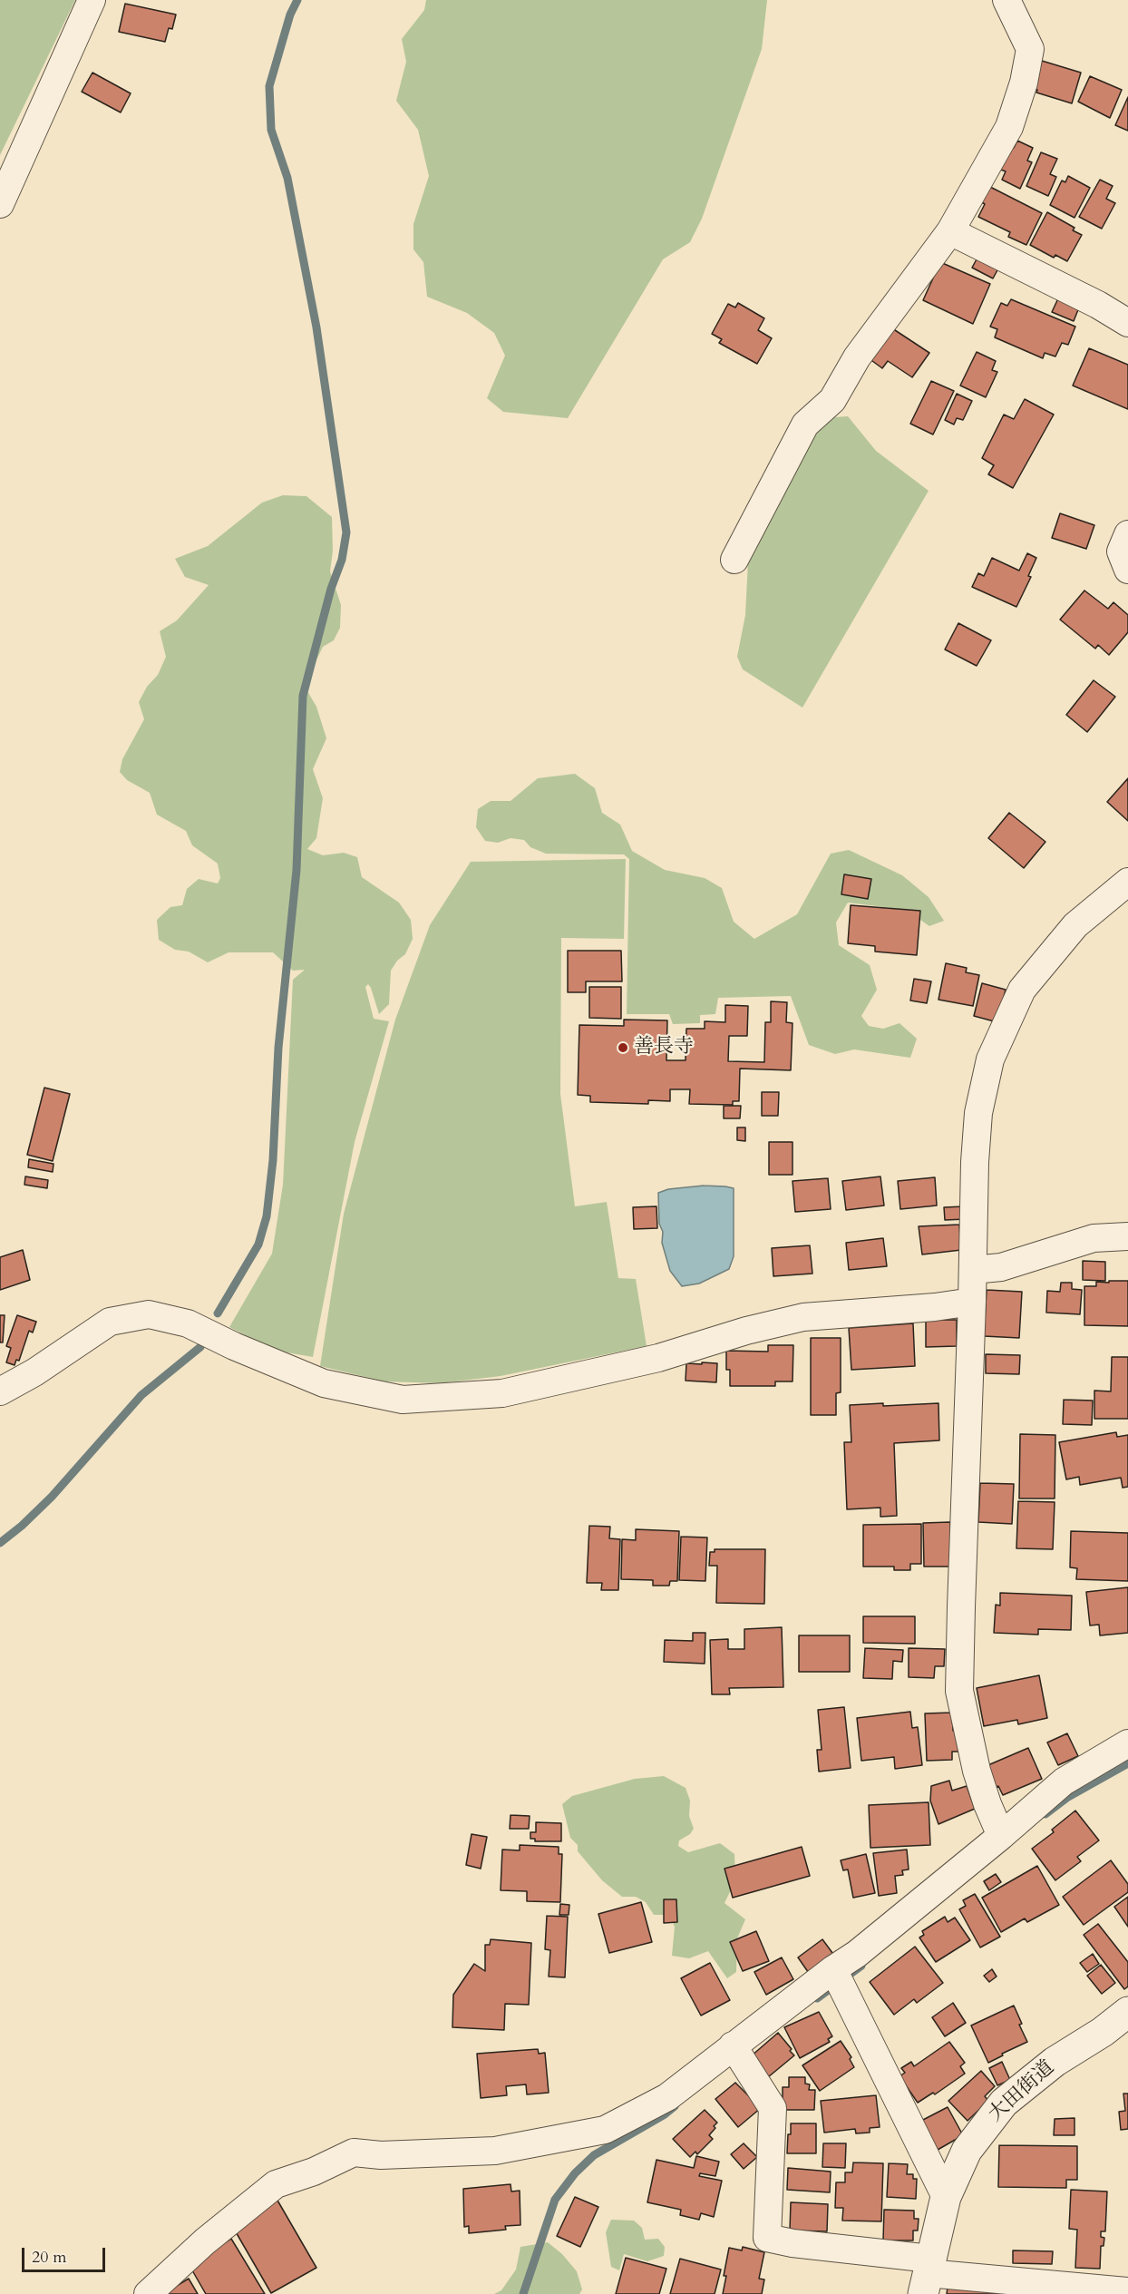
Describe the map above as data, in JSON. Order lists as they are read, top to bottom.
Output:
{
  "streets": {
    "street": ["大田街道"]
  },
  "places": ["善長寺"],
  "scale_bar": "20 m"
}
